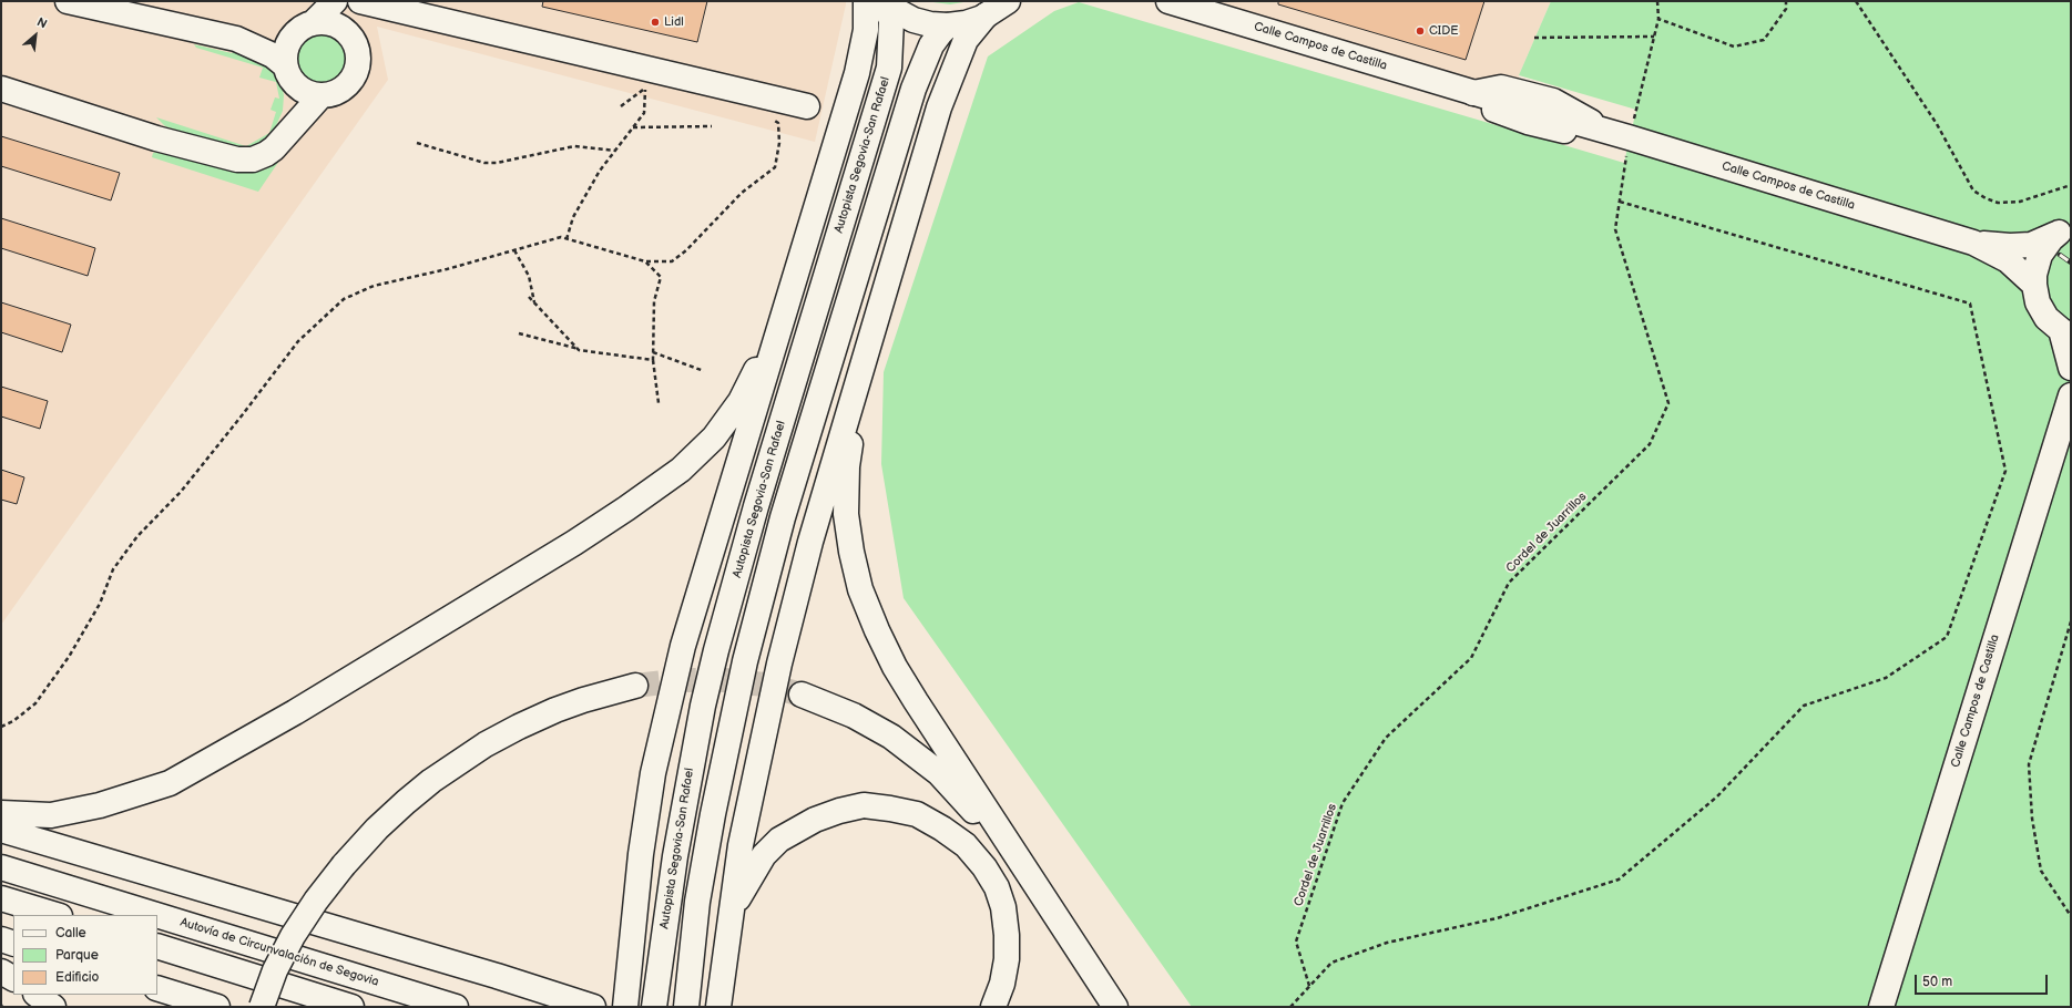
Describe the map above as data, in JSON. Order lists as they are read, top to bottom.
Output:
{
  "streets": {
    "main road": ["Calle Campos de Castilla", "Autopista Segovia-San Rafael", "Autovía de Circunvalación de Segovia"],
    "path": ["Cordel de Juarrillos"]
  },
  "crossings": [
    ["Calle Campos de Castilla", "Cordel de Juarrillos"]
  ],
  "places": ["Lidl", "CIDE"],
  "legend": ["Calle", "Parque", "Edificio"],
  "scale_bar": "50 m",
  "north": "top right"
}
